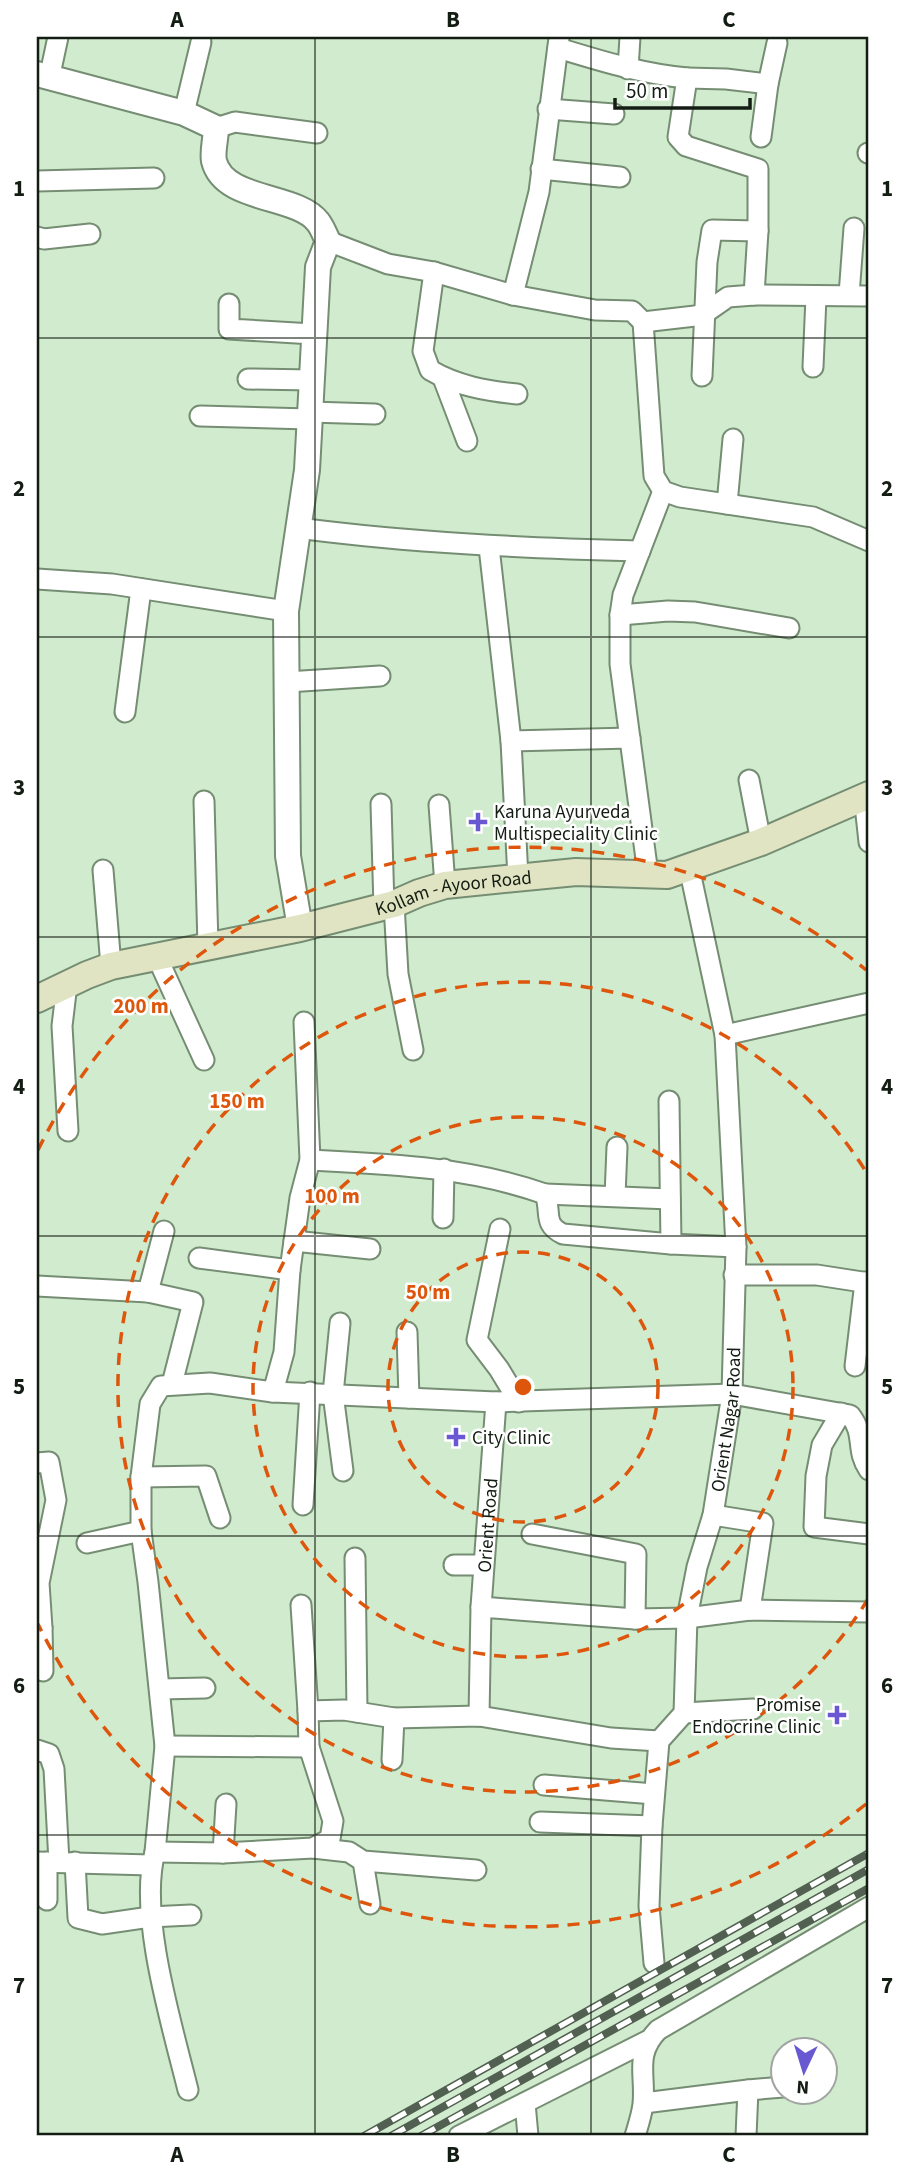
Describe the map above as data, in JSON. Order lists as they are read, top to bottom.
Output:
{
  "streets": {
    "main road": ["Kollam - Ayoor Road"],
    "street": ["Orient Nagar Road", "Orient Road"]
  },
  "crossings": [
    ["Kollam - Ayoor Road", "Orient Nagar Road"]
  ],
  "places": {
    "health": ["Karuna Ayurveda Multispeciality Clinic", "City Clinic", "Promise Endocrine Clinic"]
  },
  "scale_bar": "50 m",
  "north": "bottom",
  "grid": {
    "columns": ["A", "B", "C"],
    "rows": [
      "1",
      "2",
      "3",
      "4",
      "5",
      "6",
      "7"
    ]
  },
  "rings": [
    "200 m",
    "150 m",
    "100 m",
    "50 m"
  ]
}
